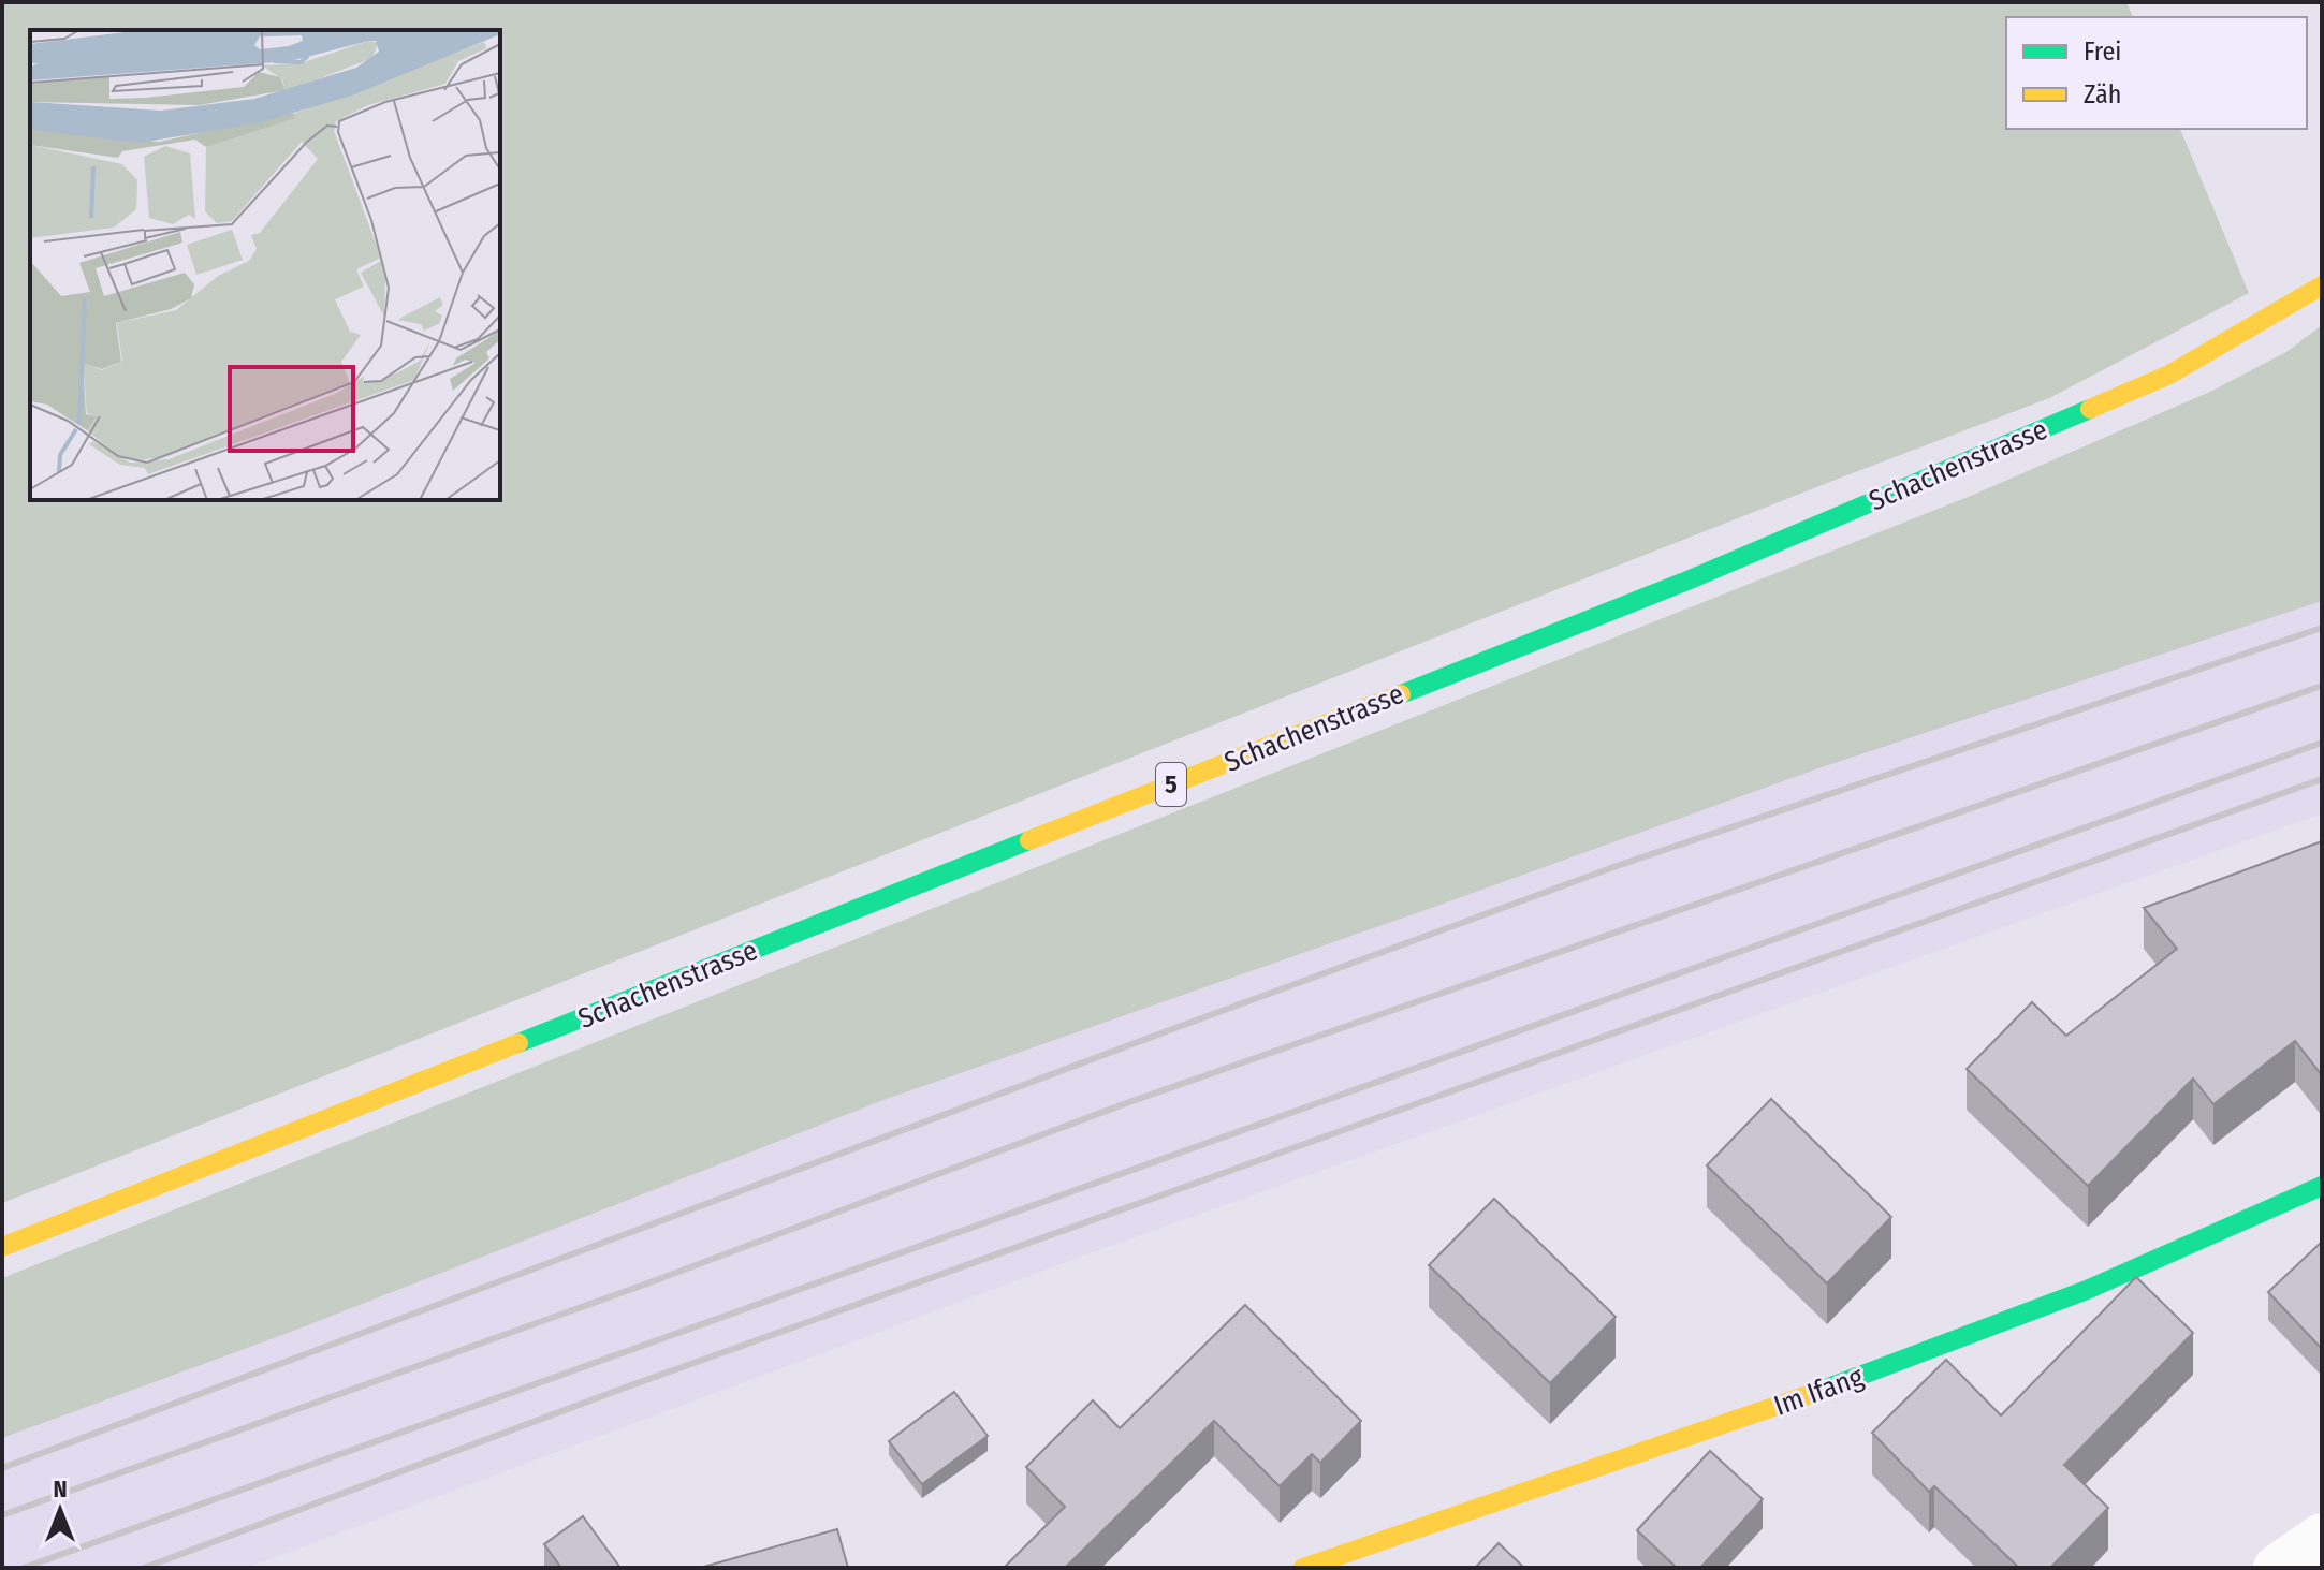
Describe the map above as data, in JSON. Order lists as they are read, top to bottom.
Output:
{
  "streets": {
    "main road": ["Schachenstrasse", "5", "Im Ifang"]
  },
  "legend": ["Frei", "Zäh"],
  "north": "top"
}
